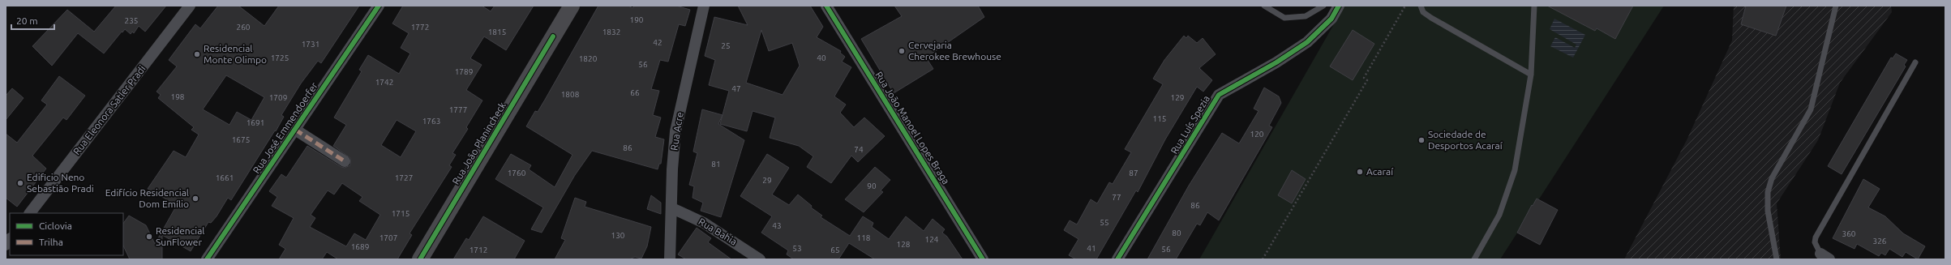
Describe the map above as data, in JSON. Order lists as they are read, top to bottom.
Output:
{
  "streets": {
    "main road": ["Rua João Planincheck"],
    "street": [
      "Rua Eleonora Satler Pradi",
      "Rua Luís Spezia",
      "Rua José Emmendoerfer",
      "Rua João Manoel Lopes Braga",
      "Rua Acre",
      "Rua Bahia"
    ]
  },
  "crossings": [
    ["Rua Acre", "Rua Bahia"]
  ],
  "places": [
    "Cervejaria Cherokee Brewhouse",
    "Residencial Monte Olimpo",
    "Sociedade de Desportos Acaraí",
    "Acaraí",
    "Edificio Neno Sebastião Pradi",
    "Edifício Residencial Dom Emílio",
    "Residencial SunFlower"
  ],
  "house_numbers": [
    "190",
    "235",
    "260",
    "1772",
    "1815",
    "1832",
    "42",
    "1731",
    "25",
    "1725",
    "40",
    "1820",
    "56",
    "1789",
    "1742",
    "47",
    "66",
    "1808",
    "198",
    "1709",
    "129",
    "1777",
    "115",
    "1763",
    "1691",
    "120",
    "1675",
    "86",
    "74",
    "81",
    "1760",
    "87",
    "1661",
    "1727",
    "29",
    "90",
    "77",
    "86",
    "1715",
    "55",
    "43",
    "80",
    "360",
    "130",
    "1707",
    "118",
    "124",
    "326",
    "128",
    "1689",
    "53",
    "41",
    "56",
    "1712",
    "65"
  ],
  "legend": ["Ciclovia", "Trilha"],
  "scale_bar": "20 m"
}
